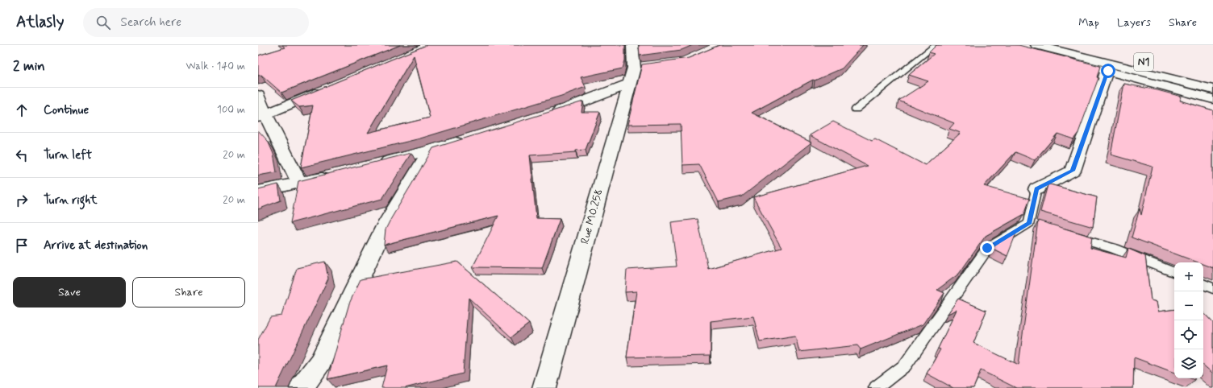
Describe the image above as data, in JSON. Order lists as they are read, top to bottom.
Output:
{
  "streets": {
    "main road": ["N1", "Rue MO.258"]
  },
  "page": {
    "header": "Atlasly",
    "search": "Search here",
    "nav": ["Map", "Layers", "Share"],
    "heading": ["2 min", "Walk · 140 m"],
    "list": [
      ["Continue", "100 m"],
      ["Turn left", "20 m"],
      ["Turn right", "20 m"],
      "Arrive at destination"
    ],
    "map_buttons": ["+", "−"],
    "buttons": ["Save", "Share"]
  }
}
